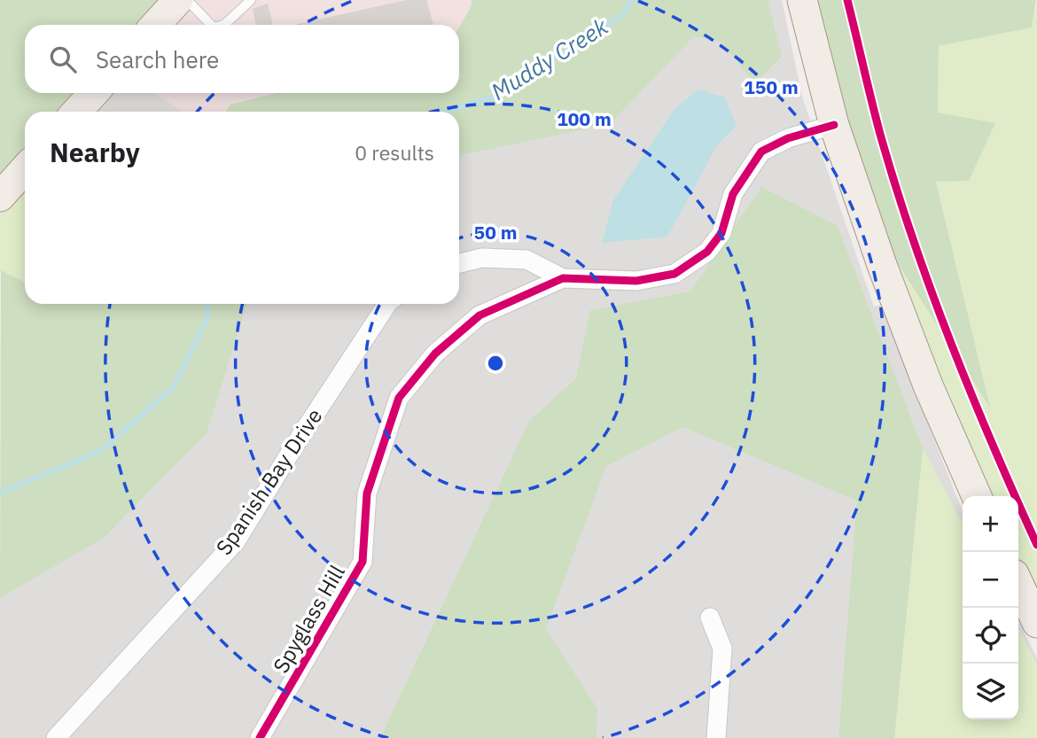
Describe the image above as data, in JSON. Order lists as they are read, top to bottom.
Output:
{
  "streets": {
    "street": ["Spanish Bay Drive", "Spyglass Hill"]
  },
  "water": ["Muddy Creek"],
  "page": {
    "search": "Search here",
    "heading": ["Nearby", "0 results"],
    "map_buttons": ["+", "−"]
  },
  "rings": ["150 m", "100 m", "50 m"]
}
